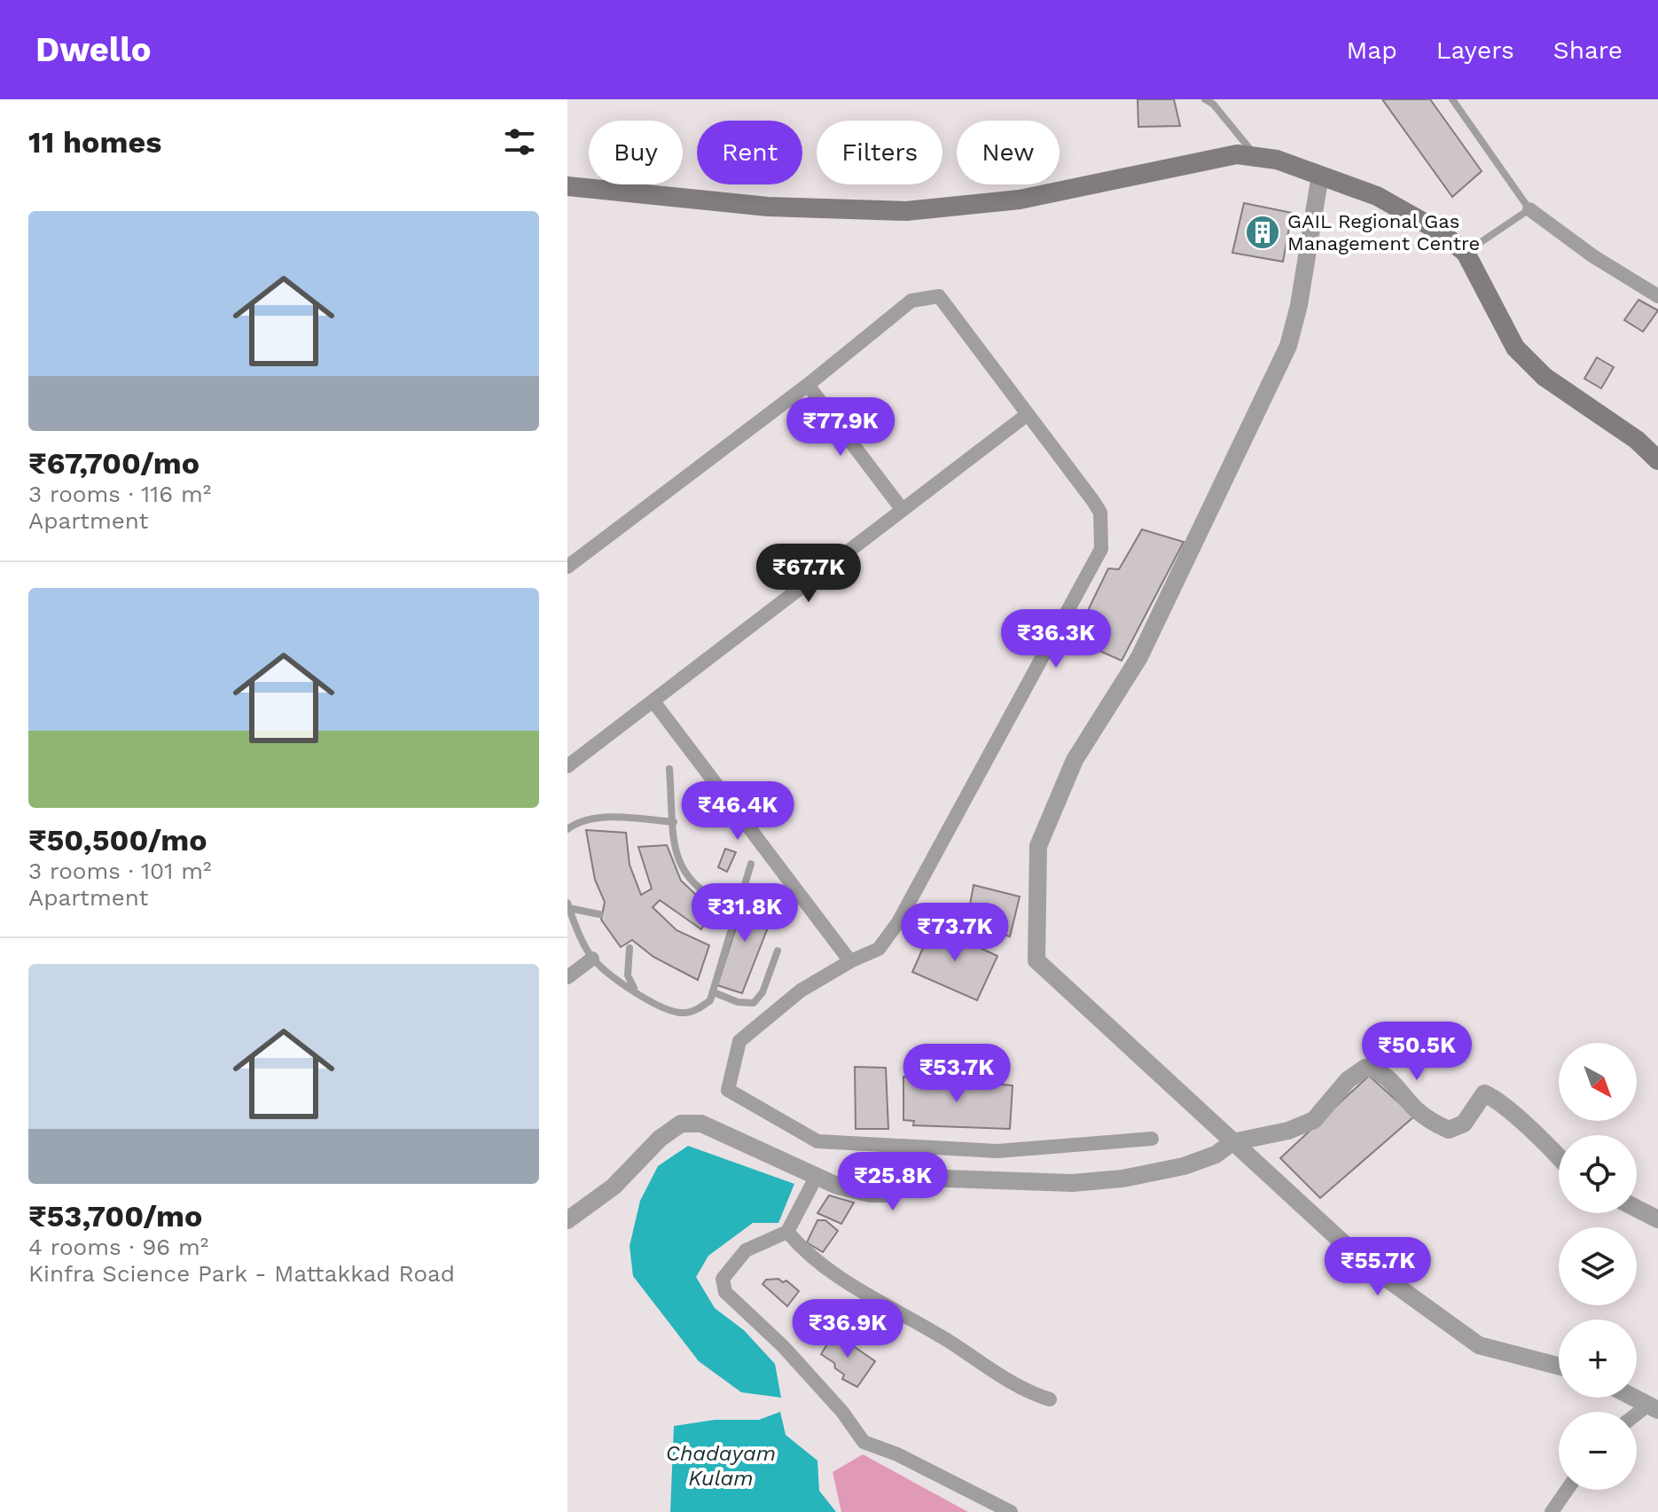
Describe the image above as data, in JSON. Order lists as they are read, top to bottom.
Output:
{
  "water": ["Chadayam Kulam"],
  "places": {
    "building": ["GAIL Regional Gas Management Centre"]
  },
  "north": "bottom right",
  "page": {
    "header": "Dwello",
    "nav": ["Map", "Layers", "Share"],
    "heading": "11 homes",
    "chip": [
      "Buy",
      "Rent",
      "Filters",
      "New"
    ],
    "list": [
      {
        "name": "₹67,700/mo",
        "note": "3 rooms · 116 m² · Apartment"
      },
      {
        "name": "₹50,500/mo",
        "note": "3 rooms · 101 m² · Apartment"
      },
      {
        "name": "₹53,700/mo",
        "note": "4 rooms · 96 m² · Kinfra Science Park - Mattakkad Road"
      }
    ],
    "price": [
      "₹77.9K",
      "₹67.7K",
      "₹36.3K",
      "₹46.4K",
      "₹31.8K",
      "₹73.7K",
      "₹50.5K",
      "₹53.7K",
      "₹25.8K",
      "₹55.7K",
      "₹36.9K"
    ],
    "map_buttons": ["+", "−"]
  }
}
